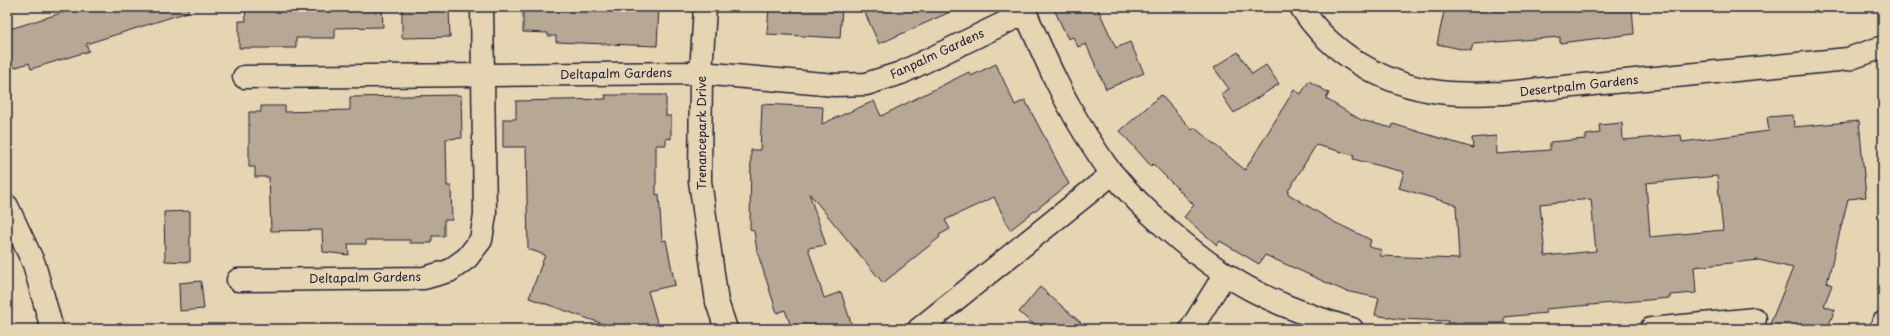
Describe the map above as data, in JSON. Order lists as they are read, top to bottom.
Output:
{
  "streets": {
    "street": [
      "Fanpalm Gardens",
      "Deltapalm Gardens",
      "Desertpalm Gardens",
      "Trenancepark Drive"
    ]
  },
  "crossings": [
    ["Fanpalm Gardens", "Deltapalm Gardens"],
    ["Fanpalm Gardens", "Trenancepark Drive"],
    ["Deltapalm Gardens", "Trenancepark Drive"]
  ]
}
